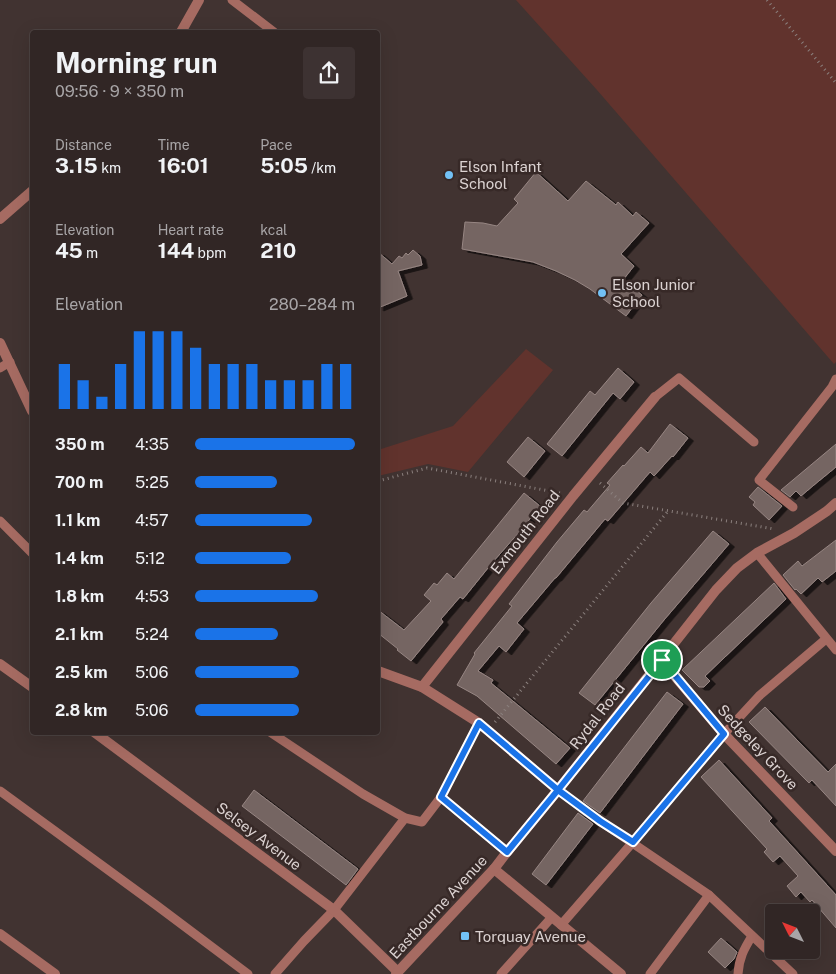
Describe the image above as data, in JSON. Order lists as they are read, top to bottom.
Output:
{
  "streets": {
    "street": [
      "Exmouth Road",
      "Rydal Road",
      "Sedgeley Grove",
      "Selsey Avenue",
      "Eastbourne Avenue"
    ]
  },
  "crossings": [
    ["Rydal Road", "Sedgeley Grove"],
    ["Rydal Road", "Eastbourne Avenue"],
    ["Selsey Avenue", "Eastbourne Avenue"]
  ],
  "places": {
    "other": ["Elson Infant School", "Elson Junior School"],
    "transit": ["Torquay Avenue"]
  },
  "north": "top left",
  "page": {
    "heading": ["Morning run", "09:56 · 9 × 350 m"],
    "stats": [
      ["Distance", "3.15 km"],
      ["Time", "16:01"],
      ["Pace", "5:05 /km"],
      ["Elevation", "45 m"],
      ["Heart rate", "144 bpm"],
      ["kcal", "210"]
    ],
    "chart": ["Elevation", "280–284 m"],
    "list": [
      {
        "name": "350 m",
        "note": "4:35"
      },
      {
        "name": "700 m",
        "note": "5:25"
      },
      {
        "name": "1.1 km",
        "note": "4:57"
      },
      {
        "name": "1.4 km",
        "note": "5:12"
      },
      {
        "name": "1.8 km",
        "note": "4:53"
      },
      {
        "name": "2.1 km",
        "note": "5:24"
      },
      {
        "name": "2.5 km",
        "note": "5:06"
      },
      {
        "name": "2.8 km",
        "note": "5:06"
      }
    ]
  }
}
